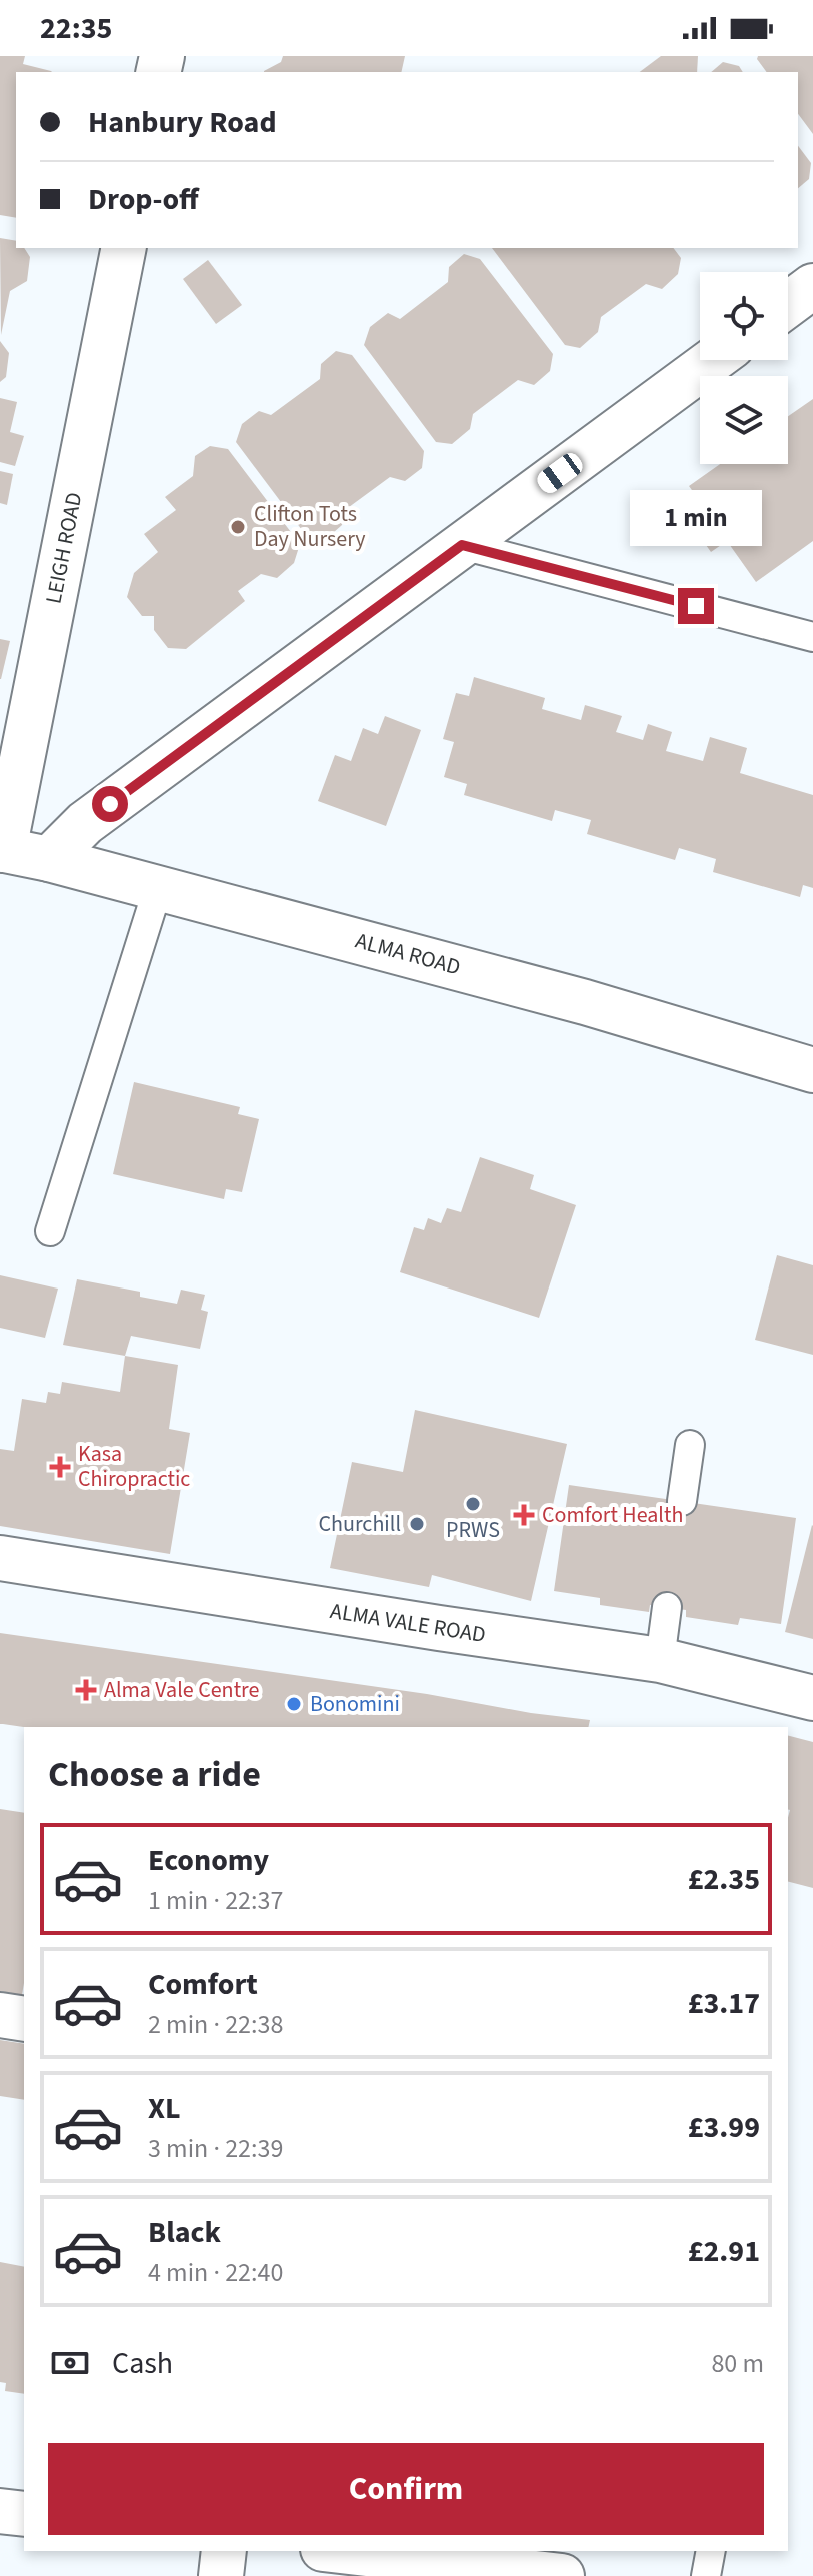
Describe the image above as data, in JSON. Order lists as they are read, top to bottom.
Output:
{
  "streets": {
    "street": ["LEIGH ROAD", "ALMA ROAD", "ALMA VALE ROAD"]
  },
  "crossings": [
    ["LEIGH ROAD", "ALMA ROAD"]
  ],
  "places": {
    "other": [
      "Clifton Tots Day Nursery",
      "PRWS",
      "Churchill",
      "Bonomini"
    ],
    "health": ["Kasa Chiropractic", "Comfort Health", "Alma Vale Centre"]
  },
  "page": {
    "status": "22:35",
    "banner": ["Hanbury Road", "Drop-off"],
    "bubble": "1 min",
    "heading": "Choose a ride",
    "list": [
      {
        "name": "Economy",
        "note": "1 min · 22:37",
        "value": "£2.35"
      },
      {
        "name": "Comfort",
        "note": "2 min · 22:38",
        "value": "£3.17"
      },
      {
        "name": "XL",
        "note": "3 min · 22:39",
        "value": "£3.99"
      },
      {
        "name": "Black",
        "note": "4 min · 22:40",
        "value": "£2.91"
      }
    ],
    "pay": ["Cash", "80 m"],
    "buttons": "Confirm"
  }
}
